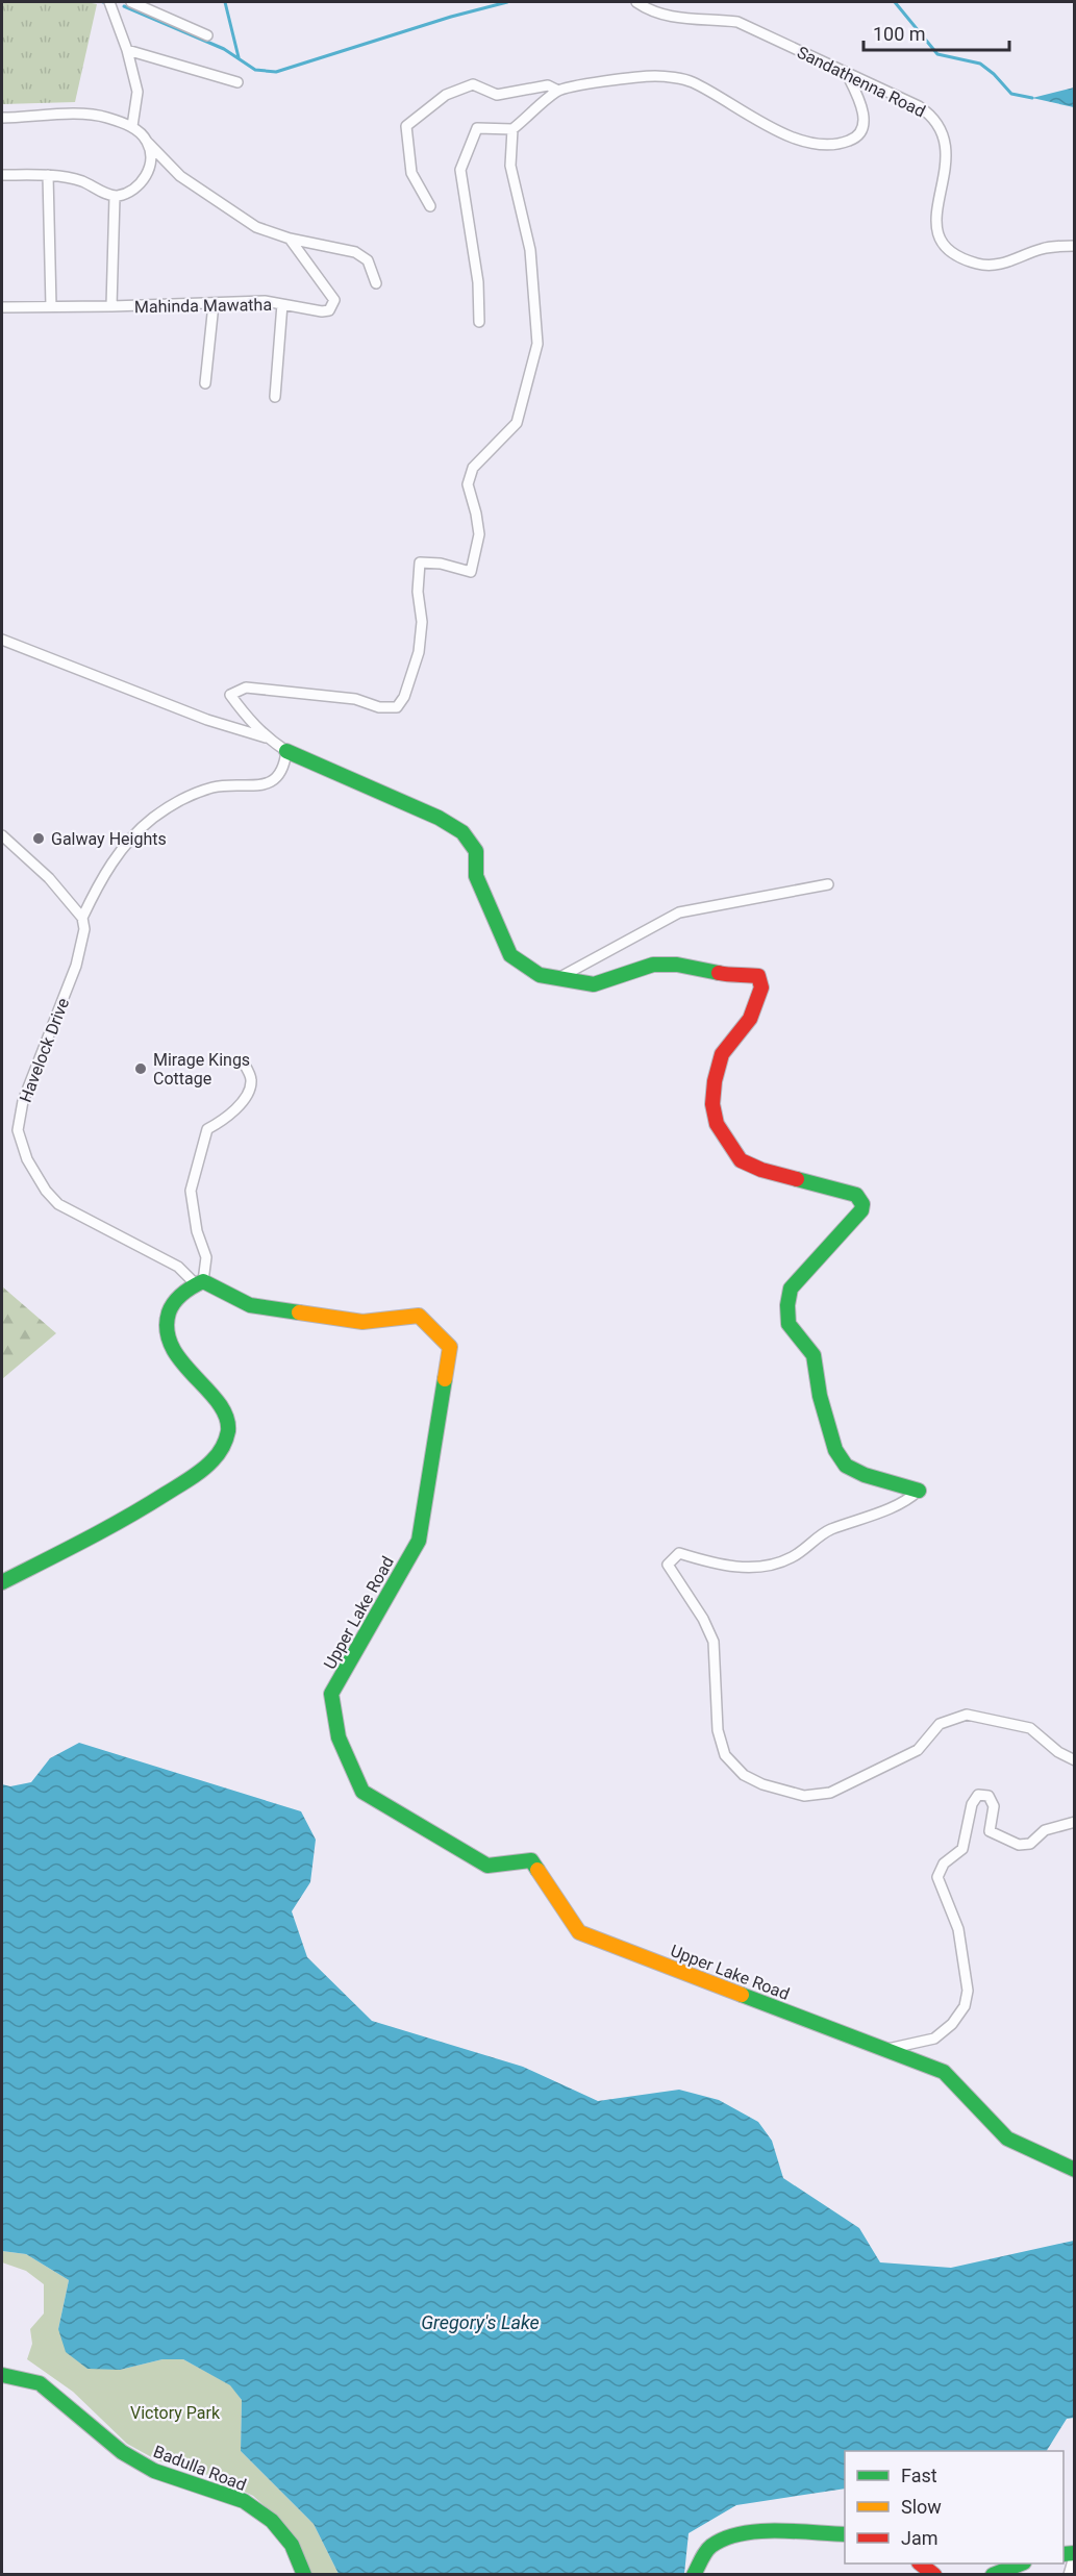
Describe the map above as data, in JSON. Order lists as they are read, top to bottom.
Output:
{
  "streets": {
    "main road": ["Upper Lake Road", "Badulla Road"],
    "street": ["Sandathenna Road", "Mahinda Mawatha", "Havelock Drive"]
  },
  "crossings": [
    ["Havelock Drive", "Upper Lake Road"]
  ],
  "water": ["Gregory's Lake"],
  "parks": ["Victory Park"],
  "places": ["Galway Heights", "Mirage Kings Cottage"],
  "legend": ["Fast", "Slow", "Jam"],
  "scale_bar": "100 m"
}
